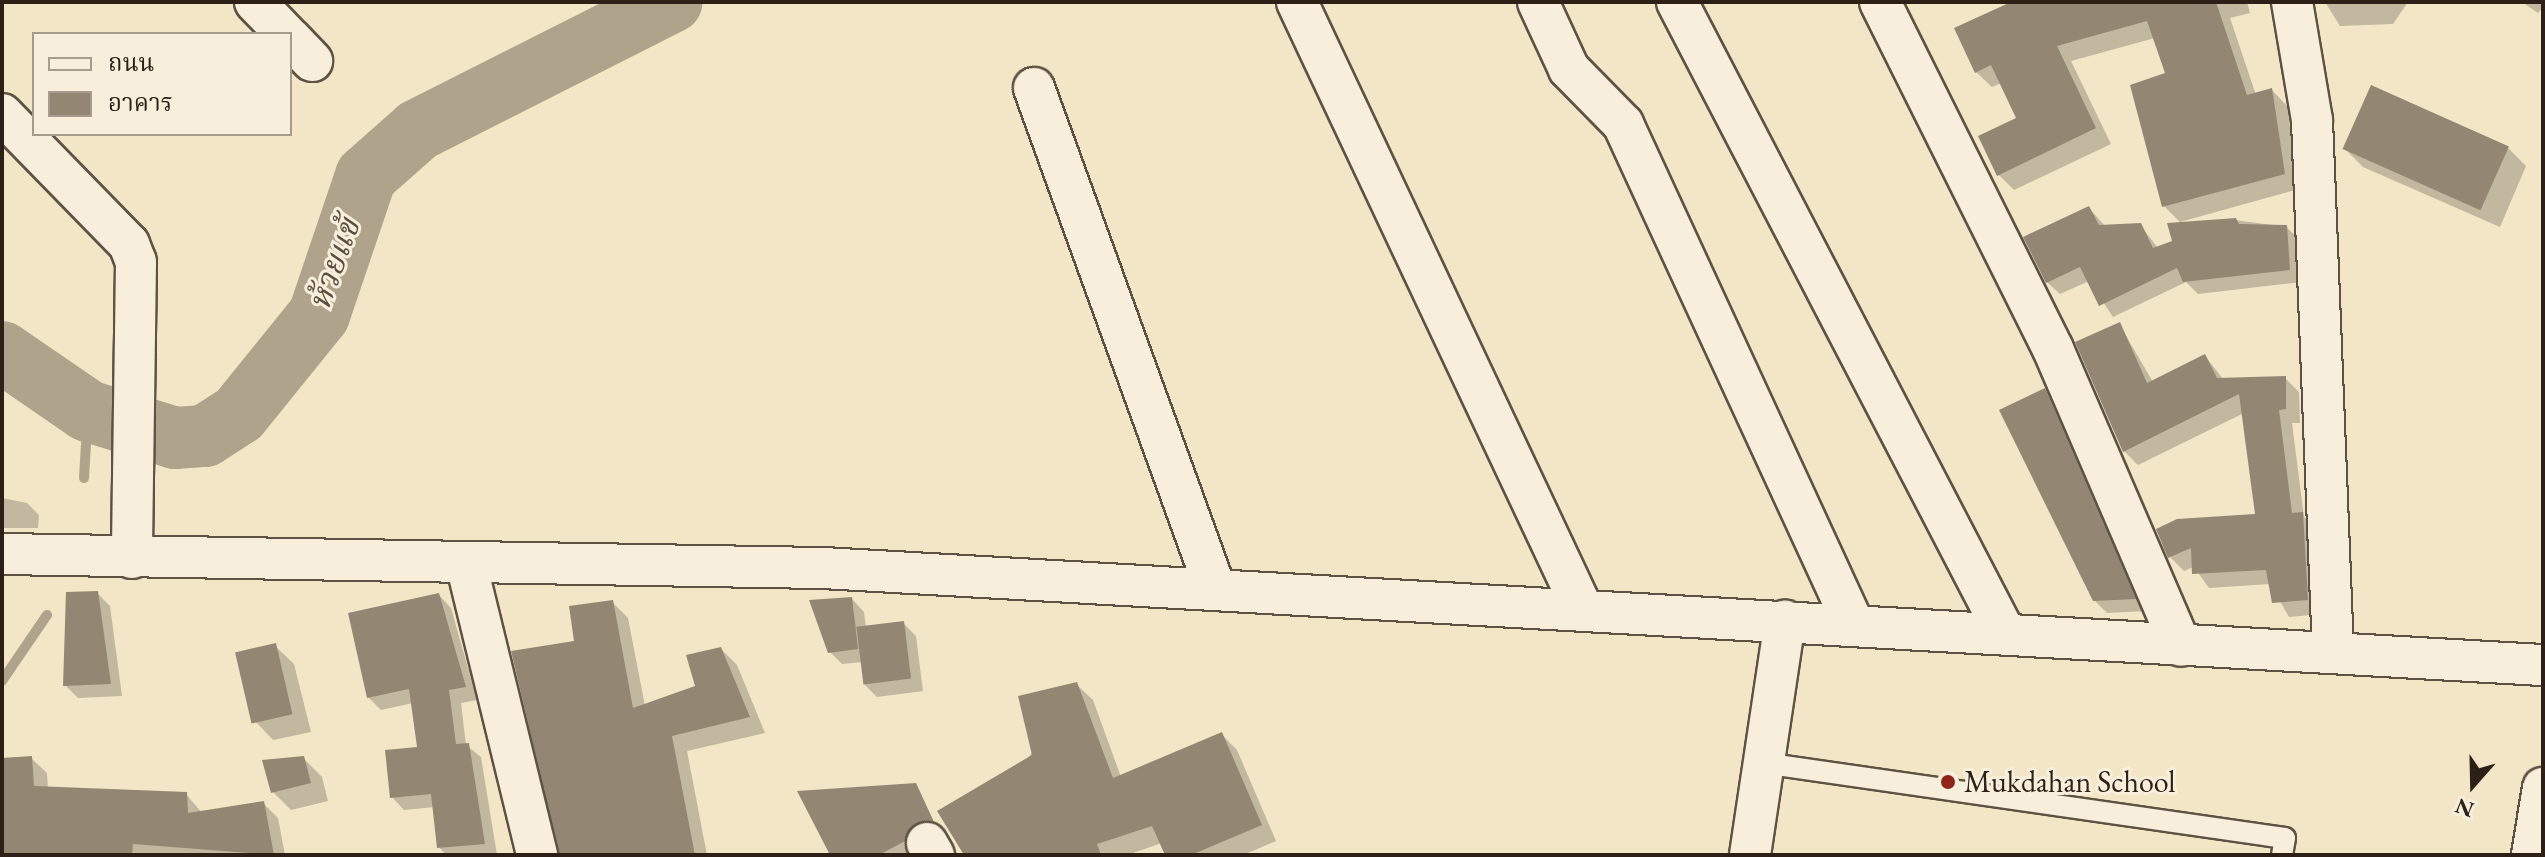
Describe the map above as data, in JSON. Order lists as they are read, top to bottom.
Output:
{
  "water": ["ห้วยแข้"],
  "places": ["Mukdahan School"],
  "legend": ["ถนน", "อาคาร"],
  "north": "bottom"
}
